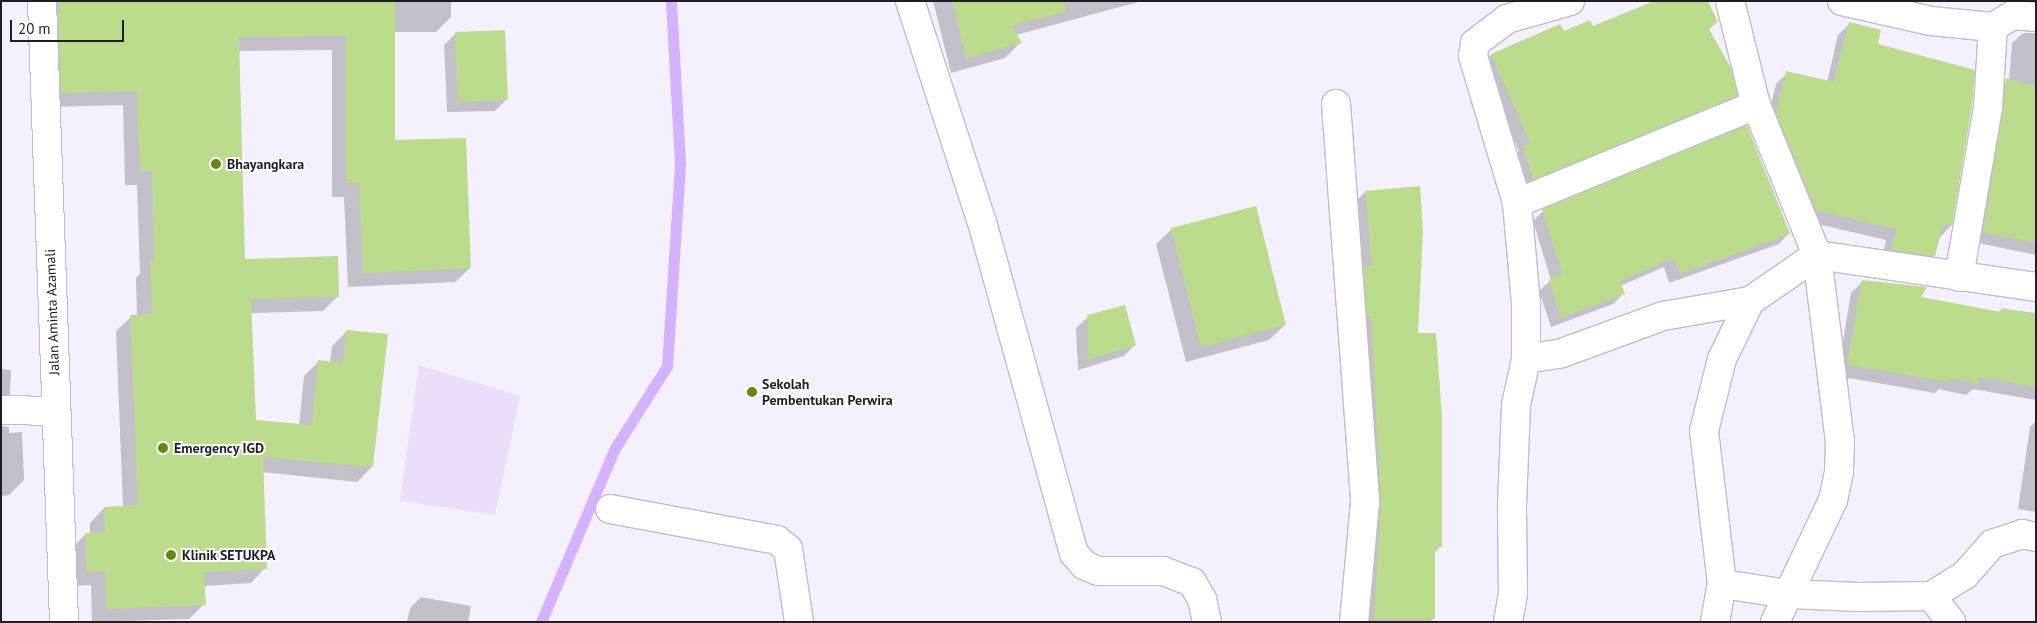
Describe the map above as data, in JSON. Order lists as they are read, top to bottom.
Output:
{
  "streets": {
    "street": ["Jalan Aminta Azamali"]
  },
  "places": [
    "Bhayangkara",
    "Sekolah Pembentukan Perwira",
    "Emergency IGD",
    "Klinik SETUKPA"
  ],
  "scale_bar": "20 m"
}
